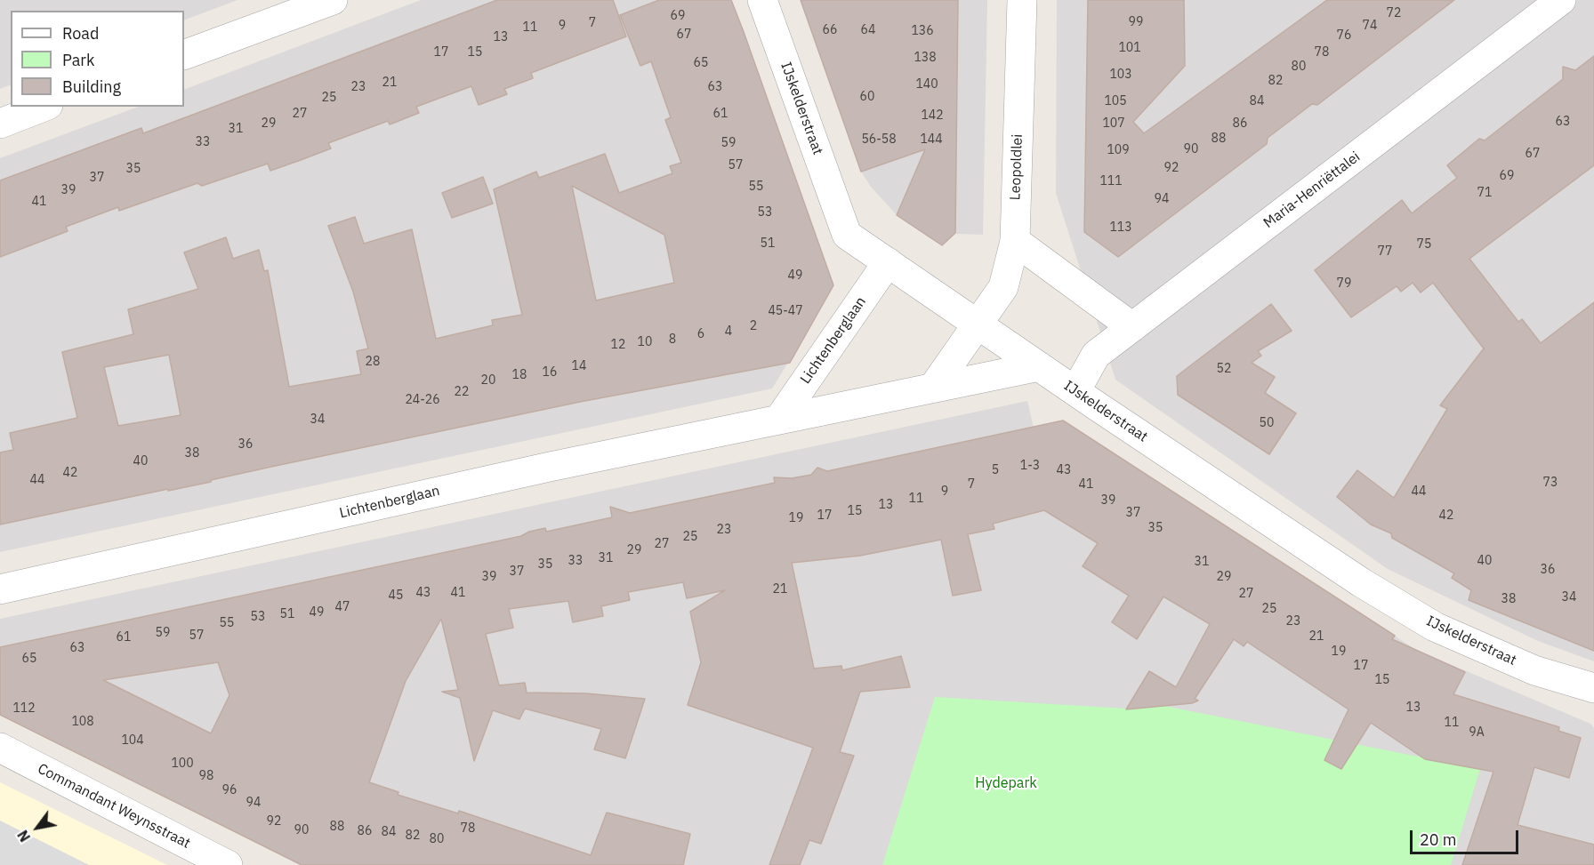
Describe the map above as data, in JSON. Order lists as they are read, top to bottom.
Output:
{
  "streets": {
    "street": [
      "IJskelderstraat",
      "Leopoldlei",
      "Maria-Henriëttalei",
      "Lichtenberglaan",
      "Commandant Weynsstraat"
    ]
  },
  "crossings": [
    ["IJskelderstraat", "Leopoldlei"],
    ["IJskelderstraat", "Maria-Henriëttalei"],
    ["IJskelderstraat", "Lichtenberglaan"]
  ],
  "parks": ["Hydepark"],
  "house_numbers": [
    "72",
    "69",
    "99",
    "7",
    "9",
    "74",
    "11",
    "66",
    "64",
    "136",
    "67",
    "76",
    "13",
    "101",
    "17",
    "15",
    "78",
    "138",
    "65",
    "80",
    "103",
    "82",
    "21",
    "140",
    "23",
    "63",
    "60",
    "25",
    "105",
    "84",
    "27",
    "61",
    "142",
    "63",
    "29",
    "107",
    "86",
    "31",
    "88",
    "56-58",
    "144",
    "33",
    "59",
    "90",
    "109",
    "67",
    "57",
    "92",
    "35",
    "69",
    "37",
    "111",
    "55",
    "39",
    "71",
    "94",
    "41",
    "53",
    "113",
    "51",
    "75",
    "77",
    "49",
    "79",
    "45-47",
    "2",
    "4",
    "6",
    "8",
    "10",
    "12",
    "28",
    "14",
    "52",
    "16",
    "18",
    "20",
    "22",
    "24-26",
    "34",
    "50",
    "36",
    "38",
    "40",
    "1-3",
    "5",
    "43",
    "42",
    "44",
    "73",
    "7",
    "41",
    "9",
    "44",
    "11",
    "39",
    "13",
    "15",
    "37",
    "17",
    "42",
    "19",
    "35",
    "23",
    "25",
    "27",
    "29",
    "31",
    "33",
    "40",
    "31",
    "35",
    "36",
    "37",
    "39",
    "29",
    "21",
    "43",
    "41",
    "27",
    "45",
    "34",
    "38",
    "47",
    "25",
    "49",
    "51",
    "53",
    "23",
    "55",
    "59",
    "57",
    "21",
    "61",
    "63",
    "19",
    "65",
    "17",
    "15",
    "13",
    "112",
    "108",
    "11",
    "9A",
    "104",
    "100",
    "98",
    "96",
    "94",
    "92",
    "88",
    "78",
    "90",
    "86",
    "84",
    "82",
    "80"
  ],
  "legend": ["Road", "Park", "Building"],
  "scale_bar": "20 m",
  "north": "bottom left"
}
